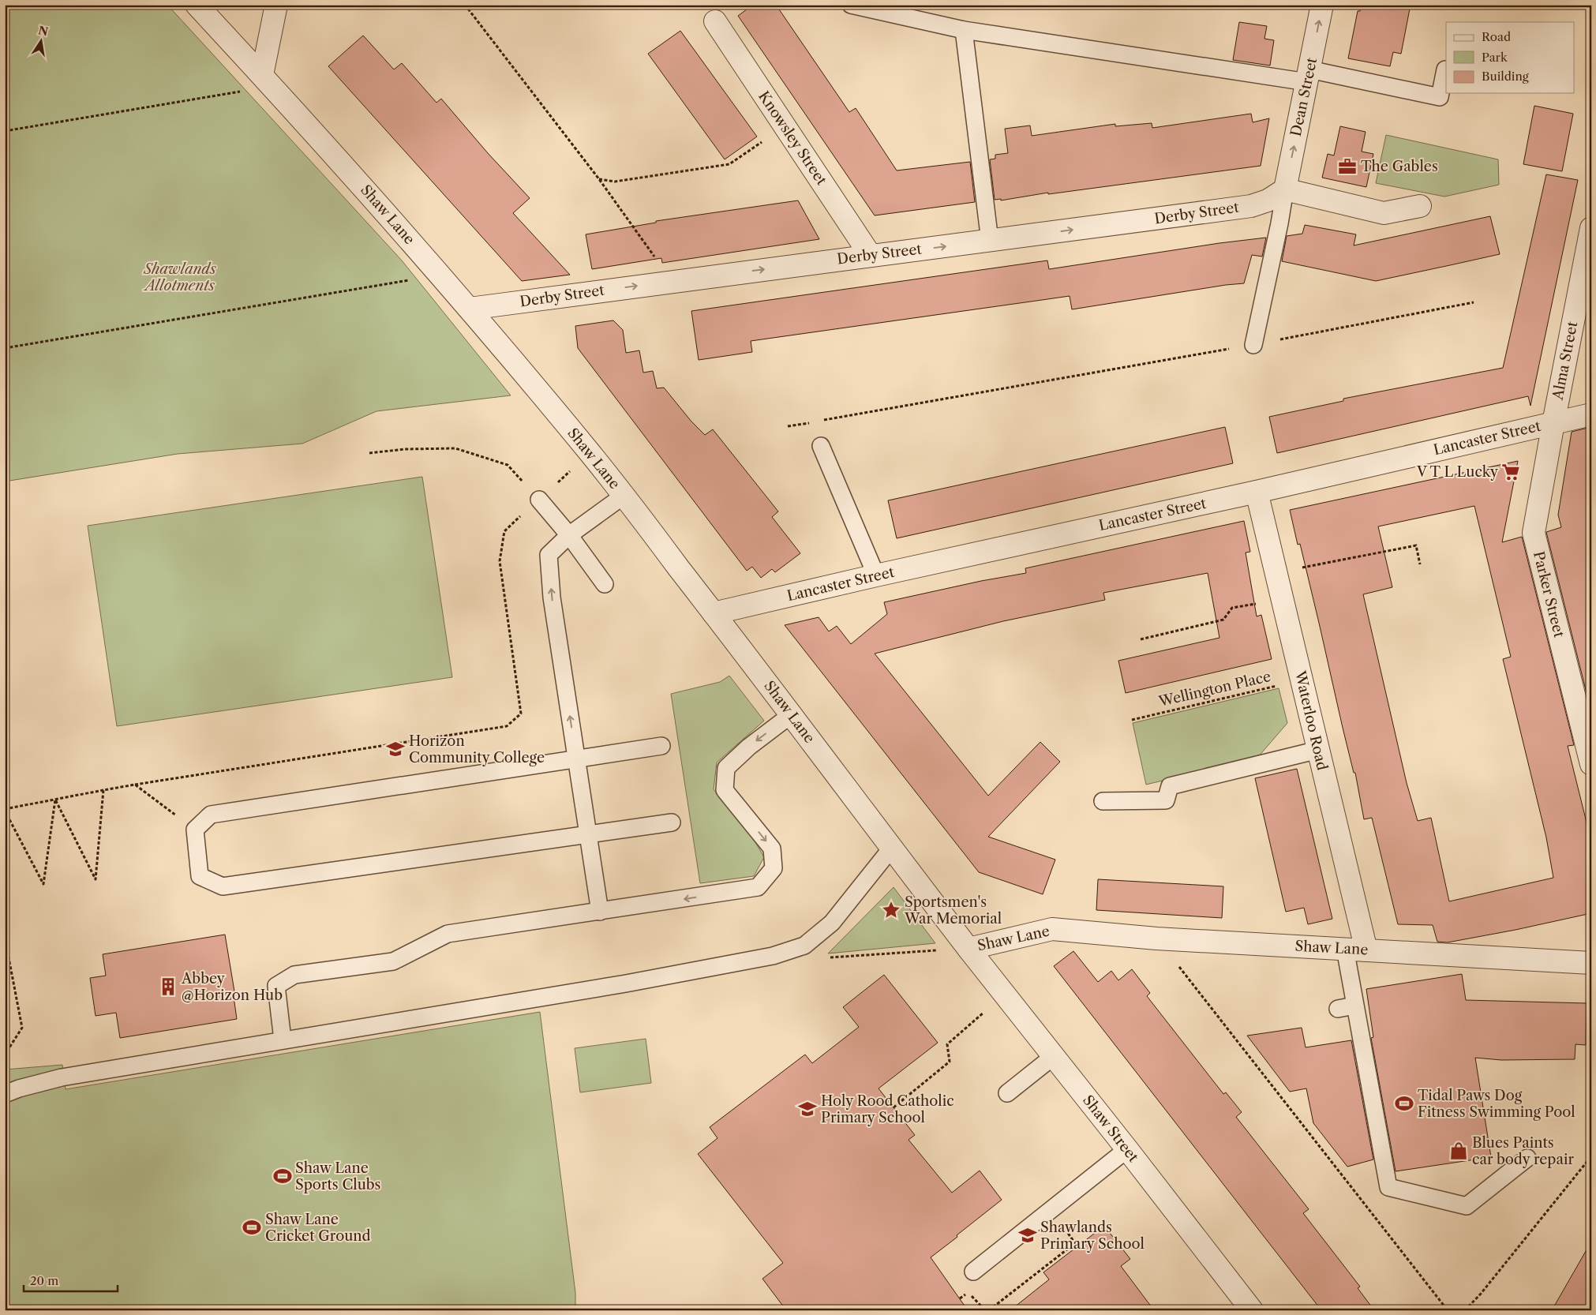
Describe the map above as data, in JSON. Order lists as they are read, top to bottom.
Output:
{
  "streets": {
    "street": [
      "Dean Street",
      "Knowsley Street",
      "Derby Street",
      "Shaw Lane",
      "Alma Street",
      "Lancaster Street",
      "Parker Street",
      "Waterloo Road",
      "Shaw Street"
    ],
    "path": ["Wellington Place"]
  },
  "crossings": [
    ["Dean Street", "Derby Street"],
    ["Knowsley Street", "Derby Street"],
    ["Derby Street", "Shaw Lane"],
    ["Shaw Lane", "Lancaster Street"],
    ["Shaw Lane", "Waterloo Road"],
    ["Shaw Lane", "Shaw Street"],
    ["Alma Street", "Lancaster Street"],
    ["Alma Street", "Parker Street"],
    ["Lancaster Street", "Parker Street"],
    ["Lancaster Street", "Waterloo Road"],
    ["Wellington Place", "Waterloo Road"]
  ],
  "one_way": ["Dean Street", "Derby Street"],
  "parks": ["Shawlands Allotments"],
  "places": {
    "office": ["The Gables"],
    "supermarket": ["V T L Lucky"],
    "school or university": ["Horizon Community College", "Holy Rood Catholic Primary School", "Shawlands Primary School"],
    "place": ["Sportsmen's War Memorial"],
    "building": ["Abbey @Horizon Hub"],
    "sports": ["Tidal Paws Dog Fitness Swimming Pool", "Shaw Lane Sports Clubs", "Shaw Lane Cricket Ground"],
    "shop": ["Blues Paints car body repair"]
  },
  "legend": ["Road", "Park", "Building"],
  "scale_bar": "20 m",
  "north": "top"
}
